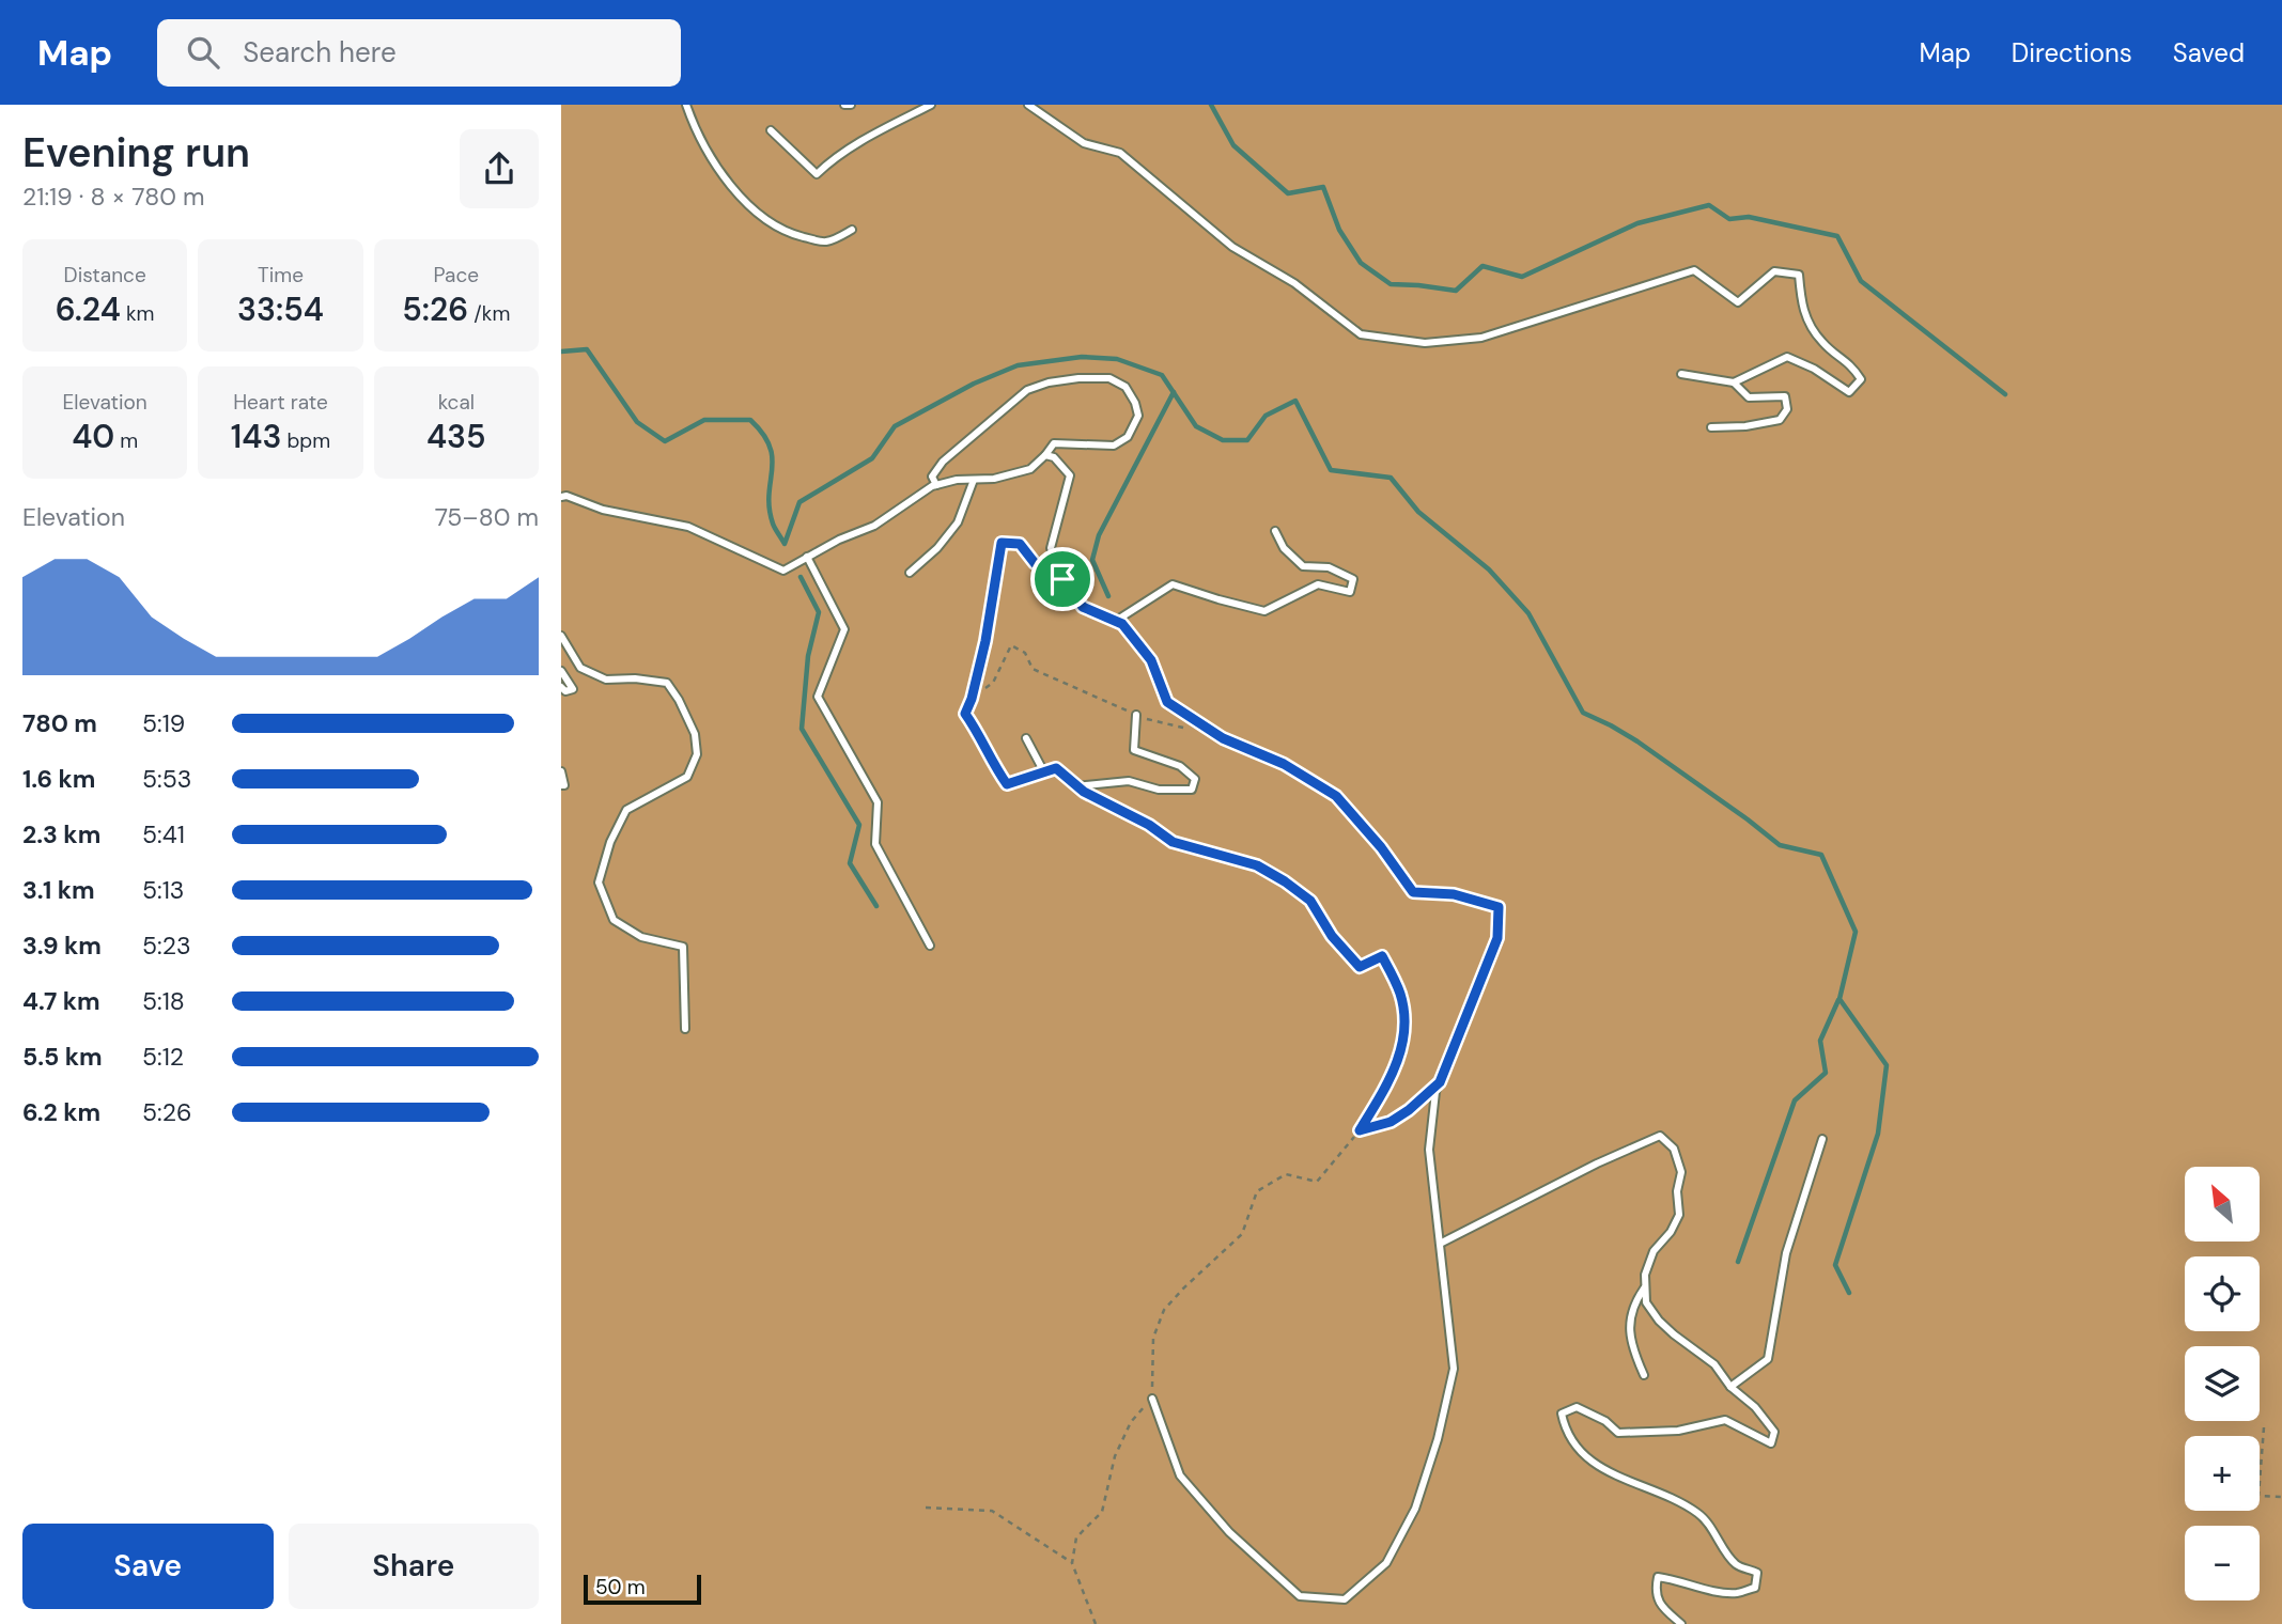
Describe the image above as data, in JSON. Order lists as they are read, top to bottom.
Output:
{
  "scale_bar": "50 m",
  "north": "top left",
  "page": {
    "header": "Map",
    "search": "Search here",
    "nav": ["Map", "Directions", "Saved"],
    "heading": ["Evening run", "21:19 · 8 × 780 m"],
    "stats": [
      ["Distance", "6.24 km"],
      ["Time", "33:54"],
      ["Pace", "5:26 /km"],
      ["Elevation", "40 m"],
      ["Heart rate", "143 bpm"],
      ["kcal", "435"]
    ],
    "chart": ["Elevation", "75–80 m"],
    "list": [
      {
        "name": "780 m",
        "note": "5:19"
      },
      {
        "name": "1.6 km",
        "note": "5:53"
      },
      {
        "name": "2.3 km",
        "note": "5:41"
      },
      {
        "name": "3.1 km",
        "note": "5:13"
      },
      {
        "name": "3.9 km",
        "note": "5:23"
      },
      {
        "name": "4.7 km",
        "note": "5:18"
      },
      {
        "name": "5.5 km",
        "note": "5:12"
      },
      {
        "name": "6.2 km",
        "note": "5:26"
      }
    ],
    "map_buttons": ["+", "−"],
    "buttons": ["Save", "Share"],
    "scale": "50 m"
  }
}
